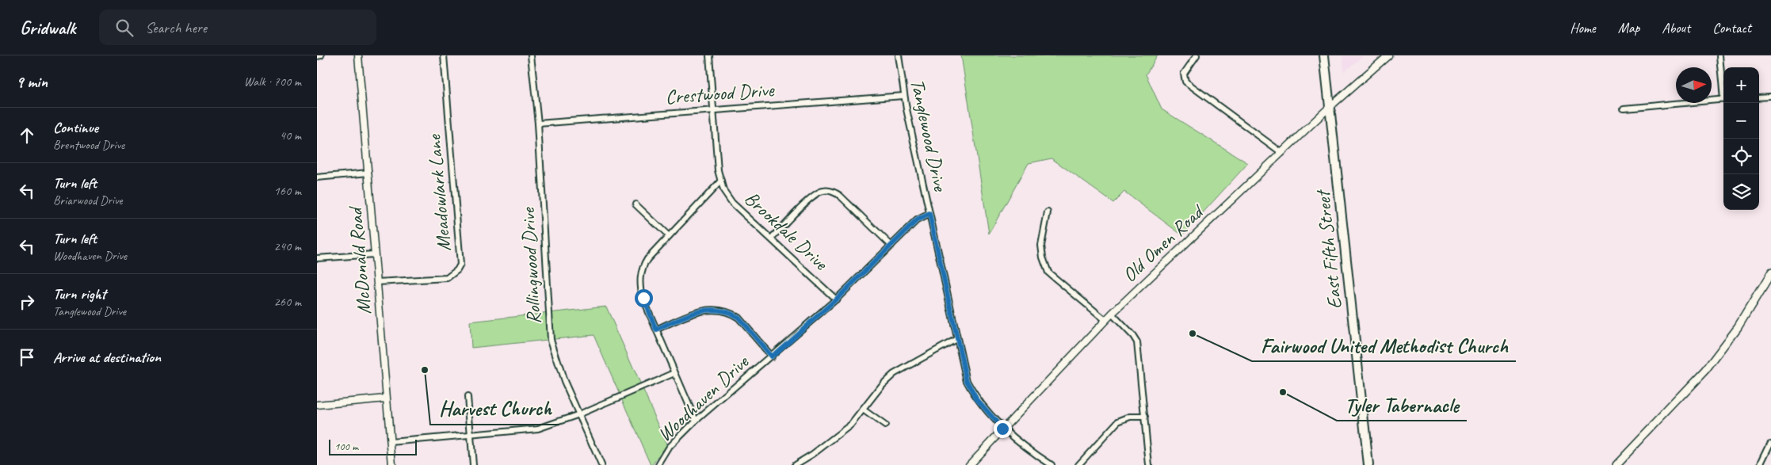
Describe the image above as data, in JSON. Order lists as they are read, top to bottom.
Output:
{
  "streets": {
    "main road": ["East Fifth Street"],
    "street": [
      "Crestwood Drive",
      "Tanglewood Drive",
      "Meadowlark Lane",
      "Brookdale Drive",
      "Old Omen Road",
      "McDonald Road",
      "Rollingwood Drive",
      "Woodhaven Drive"
    ]
  },
  "crossings": [
    ["Crestwood Drive", "Tanglewood Drive"],
    ["Crestwood Drive", "Brookdale Drive"],
    ["Crestwood Drive", "Rollingwood Drive"],
    ["Tanglewood Drive", "Old Omen Road"],
    ["Tanglewood Drive", "Woodhaven Drive"],
    ["Meadowlark Lane", "McDonald Road"],
    ["Brookdale Drive", "Woodhaven Drive"],
    ["Old Omen Road", "East Fifth Street"]
  ],
  "places": ["Fairwood United Methodist Church", "Harvest Church", "Tyler Tabernacle"],
  "scale_bar": "100 m",
  "north": "right",
  "page": {
    "header": "Gridwalk",
    "search": "Search here",
    "nav": [
      "Home",
      "Map",
      "About",
      "Contact"
    ],
    "heading": ["9 min", "Walk · 700 m"],
    "map_buttons": ["+", "−"],
    "list": [
      ["Continue", "Brentwood Drive", "40 m"],
      ["Turn left", "Briarwood Drive", "160 m"],
      ["Turn left", "Woodhaven Drive", "240 m"],
      ["Turn right", "Tanglewood Drive", "260 m"],
      "Arrive at destination"
    ],
    "scale": "100 m"
  }
}
